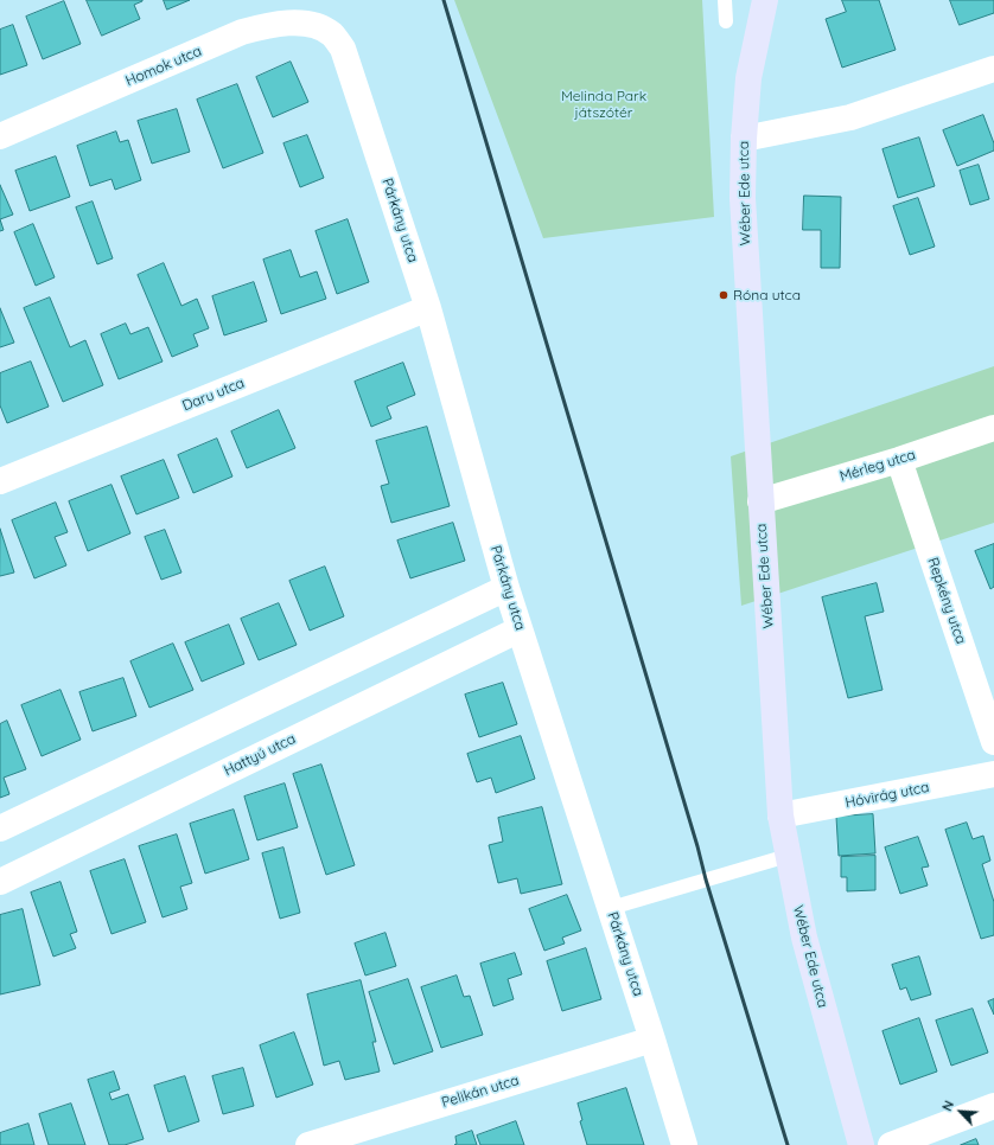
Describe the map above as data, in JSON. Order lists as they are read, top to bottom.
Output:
{
  "streets": {
    "street": [
      "Homok utca",
      "Wéber Ede utca",
      "Párkány utca",
      "Daru utca",
      "Mérleg utca",
      "Repkény utca",
      "Hattyú utca",
      "Hóvirág utca",
      "Pelikán utca"
    ]
  },
  "crossings": [
    ["Homok utca", "Párkány utca"],
    ["Wéber Ede utca", "Mérleg utca"],
    ["Wéber Ede utca", "Hóvirág utca"],
    ["Párkány utca", "Daru utca"],
    ["Párkány utca", "Hattyú utca"],
    ["Párkány utca", "Pelikán utca"],
    ["Mérleg utca", "Repkény utca"]
  ],
  "parks": ["Melinda Park játszótér"],
  "places": ["Róna utca"],
  "north": "top left"
}
